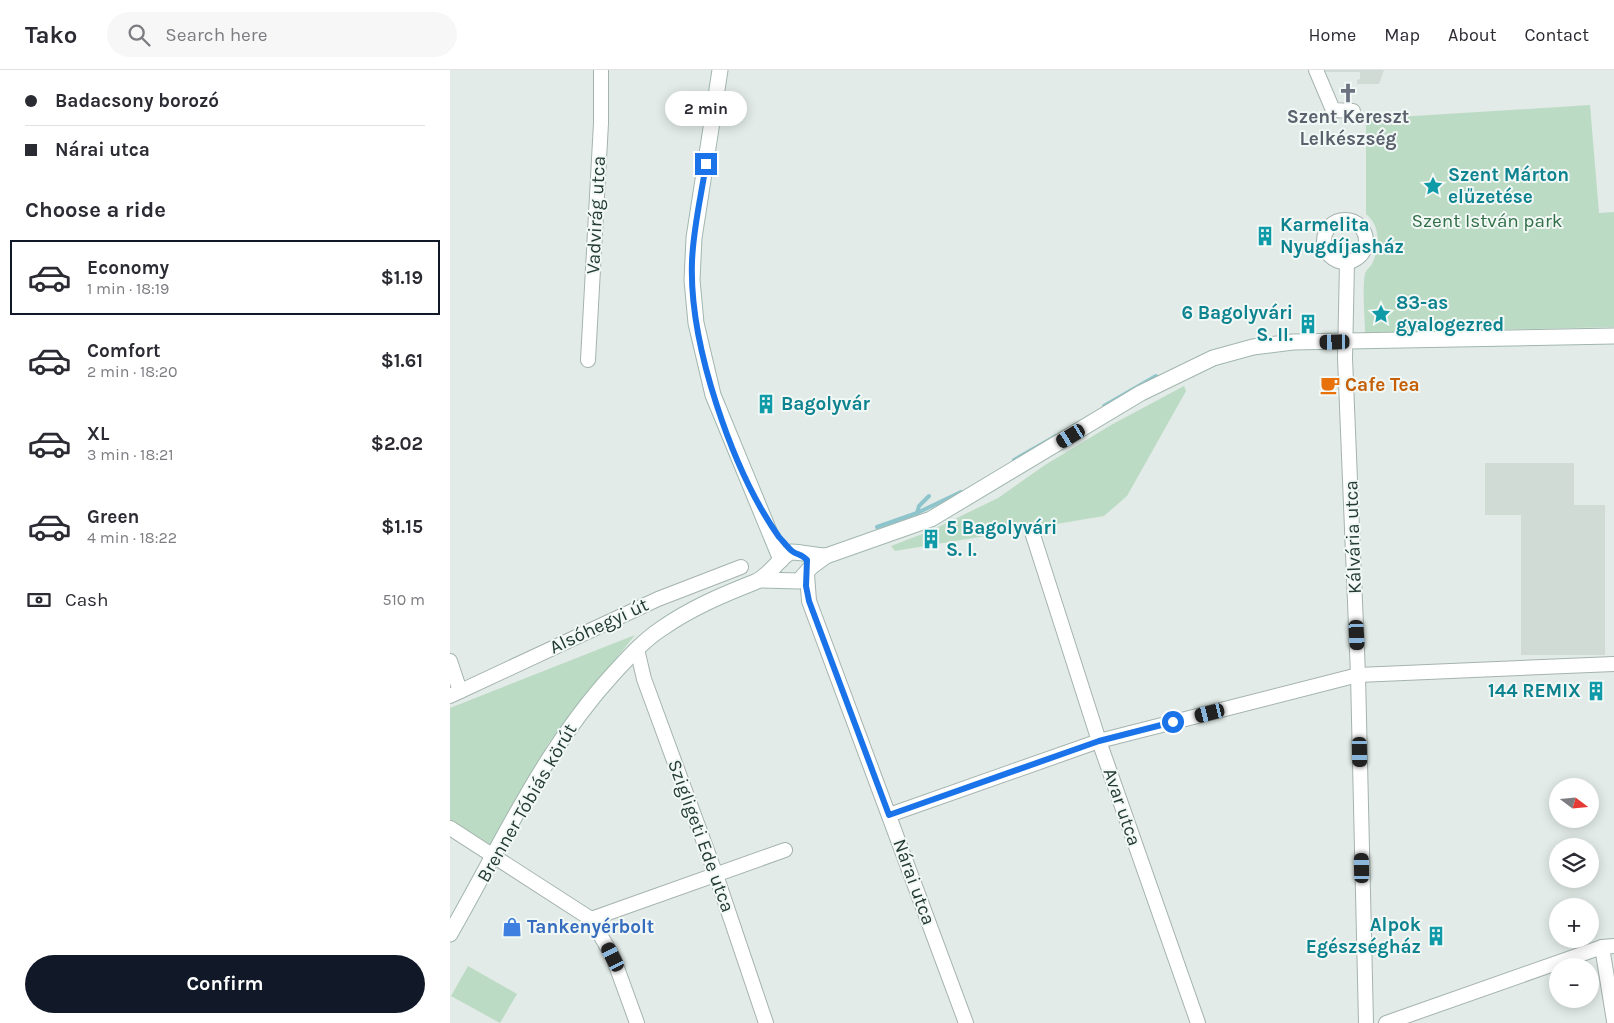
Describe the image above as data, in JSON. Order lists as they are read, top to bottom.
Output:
{
  "streets": {
    "street": [
      "Vadvirág utca",
      "Kálvária utca",
      "Alsóhegyi út",
      "Brenner Tóbiás körút",
      "Avar utca",
      "Szigligeti Ede utca",
      "Nárai utca"
    ]
  },
  "crossings": [
    ["Brenner Tóbiás körút", "Szigligeti Ede utca"],
    ["Brenner Tóbiás körút", "Nárai utca"]
  ],
  "parks": ["Szent István park"],
  "places": {
    "church": ["Szent Kereszt Lelkészség"],
    "place": ["Szent Márton elűzetése", "83-as gyalogezred"],
    "building": [
      "Karmelita Nyugdíjasház",
      "6 Bagolyvári S. II.",
      "Bagolyvár",
      "5 Bagolyvári S. I.",
      "144 REMIX",
      "Alpok Egészségház"
    ],
    "cafe": ["Cafe Tea"],
    "shop": ["Tankenyérbolt"]
  },
  "north": "right",
  "page": {
    "header": "Tako",
    "search": "Search here",
    "nav": [
      "Home",
      "Map",
      "About",
      "Contact"
    ],
    "banner": ["Badacsony borozó", "Nárai utca"],
    "bubble": "2 min",
    "heading": "Choose a ride",
    "list": [
      {
        "name": "Economy",
        "note": "1 min · 18:19",
        "value": "$1.19"
      },
      {
        "name": "Comfort",
        "note": "2 min · 18:20",
        "value": "$1.61"
      },
      {
        "name": "XL",
        "note": "3 min · 18:21",
        "value": "$2.02"
      },
      {
        "name": "Green",
        "note": "4 min · 18:22",
        "value": "$1.15"
      }
    ],
    "pay": ["Cash", "510 m"],
    "map_buttons": ["+", "−"],
    "buttons": "Confirm"
  }
}
